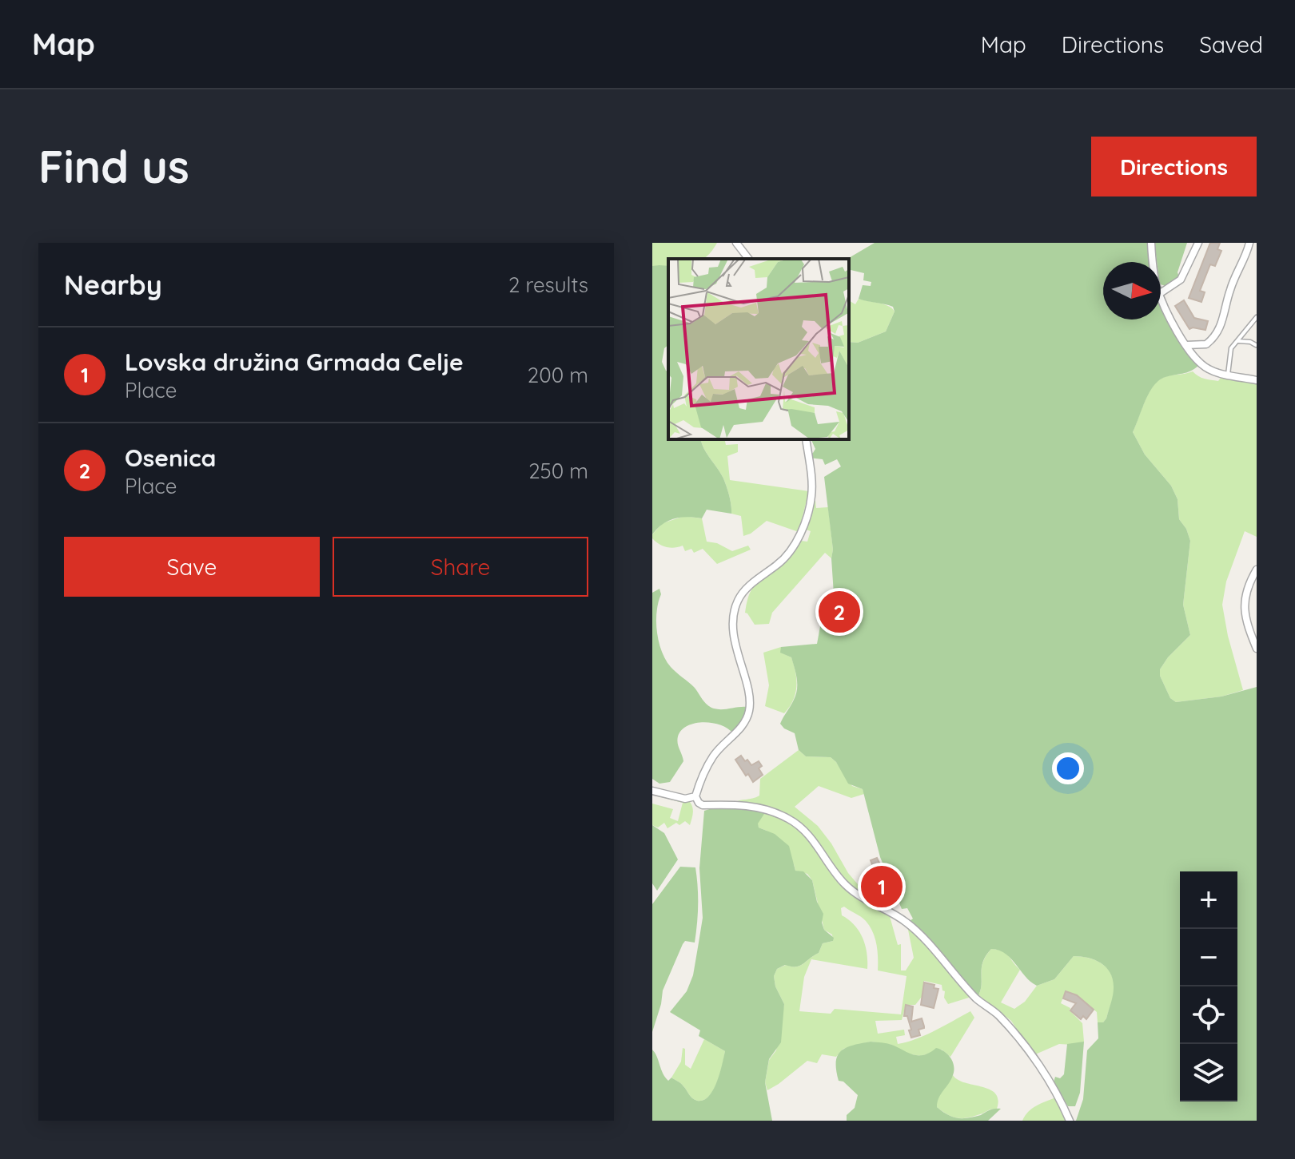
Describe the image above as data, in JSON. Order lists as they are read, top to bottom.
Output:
{
  "north": "right",
  "page": {
    "header": "Map",
    "nav": ["Map", "Directions", "Saved"],
    "buttons": [
      "Directions",
      ["Save", "Share"]
    ],
    "title": "Find us",
    "heading": ["Nearby", "2 results"],
    "list": [
      {
        "mark": "1",
        "name": "Lovska družina Grmada Celje",
        "note": "Place",
        "value": "200 m"
      },
      {
        "mark": "2",
        "name": "Osenica",
        "note": "Place",
        "value": "250 m"
      }
    ],
    "pins": ["2", "1"],
    "map_buttons": ["+", "−"]
  }
}
